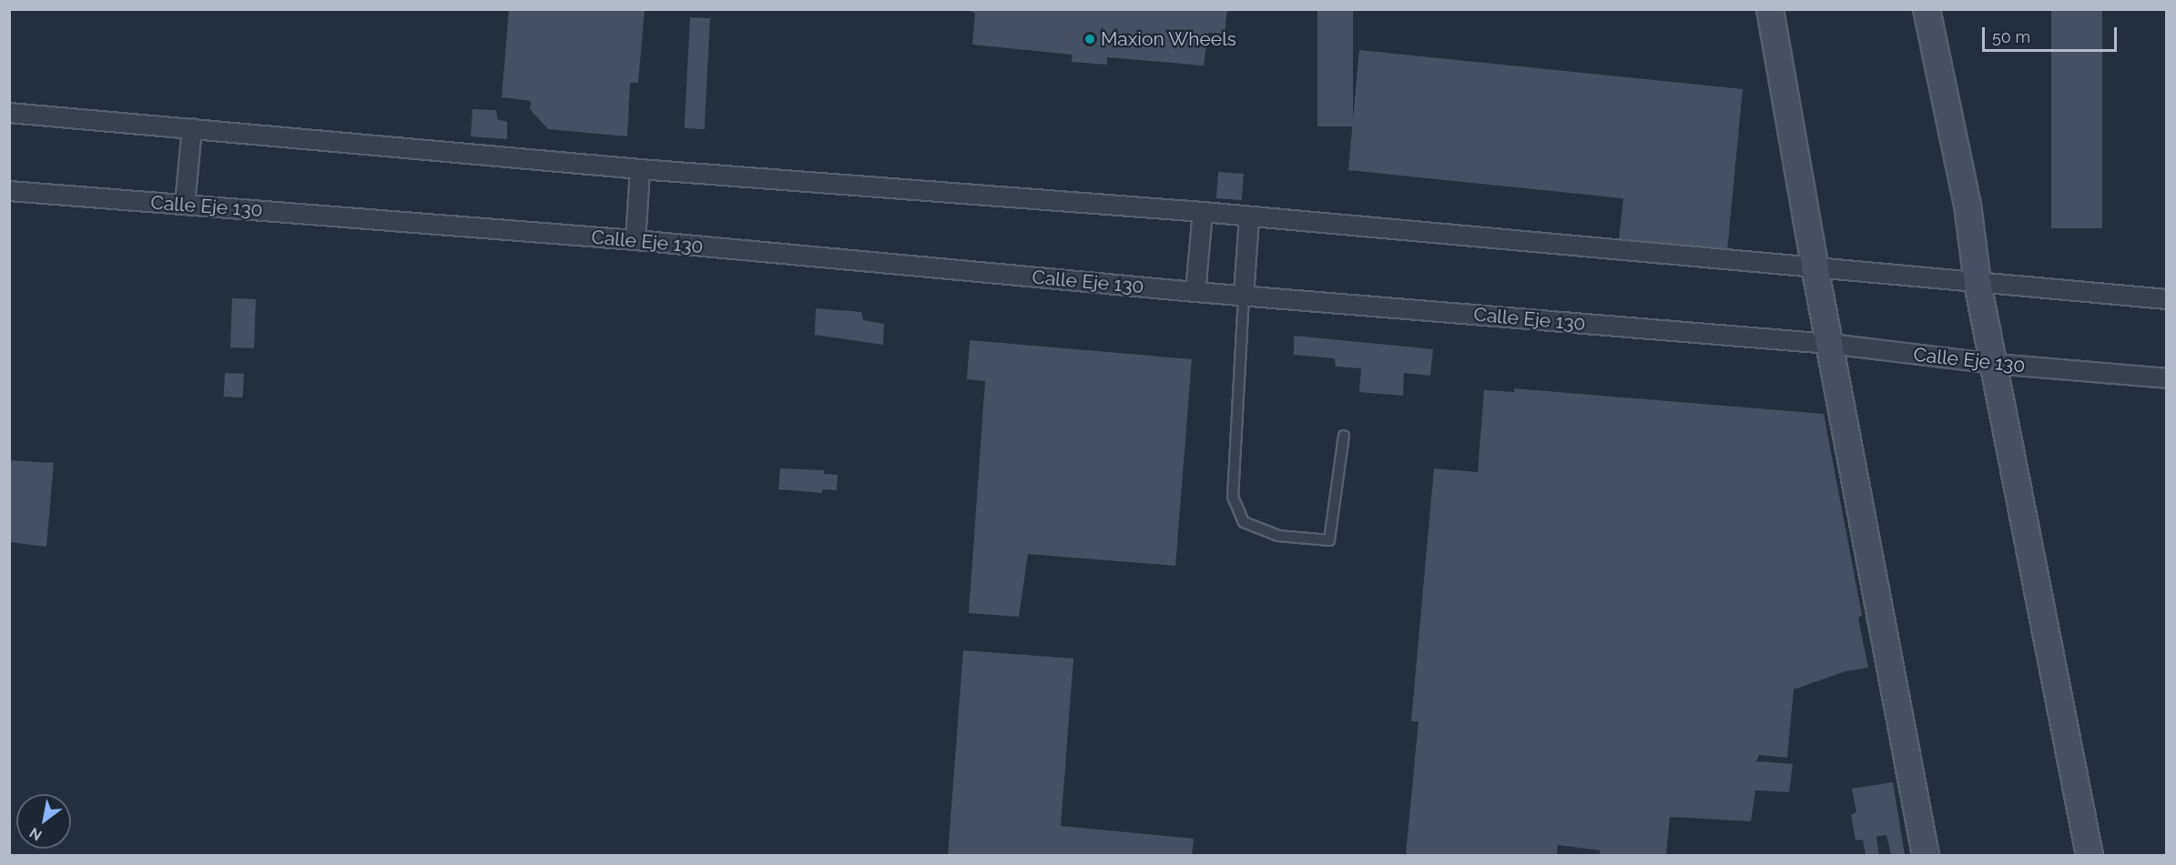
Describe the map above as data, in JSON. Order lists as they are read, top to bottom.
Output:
{
  "streets": {
    "street": ["Calle Eje 130"]
  },
  "places": ["Maxion Wheels"],
  "scale_bar": "50 m",
  "north": "bottom left"
}
